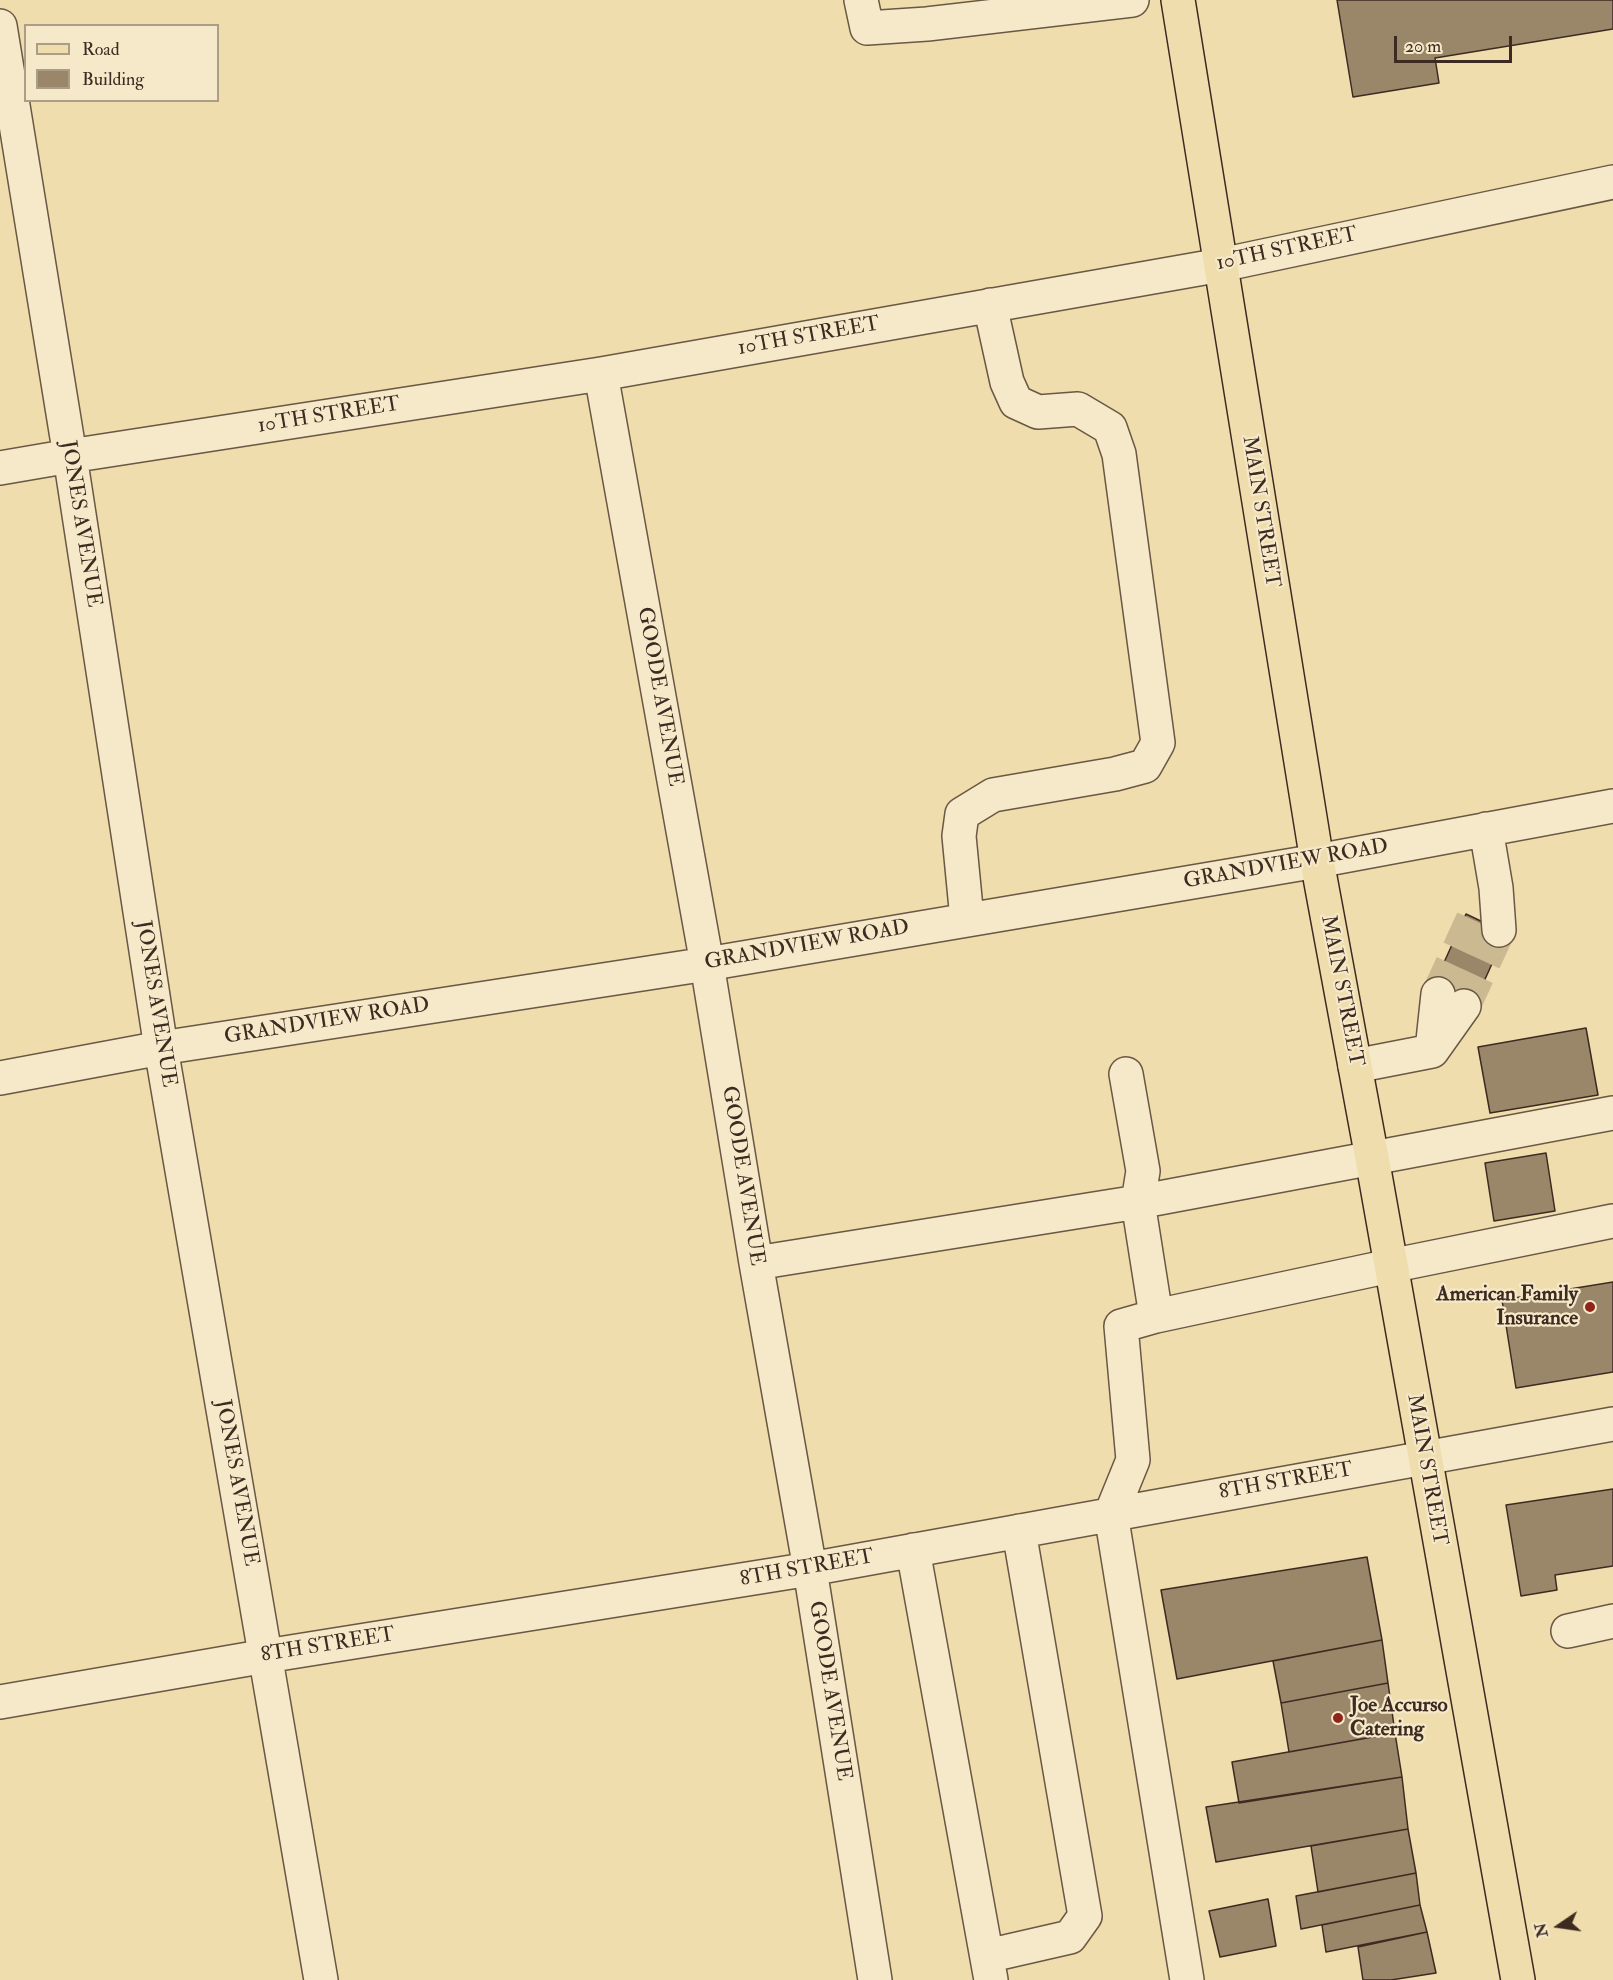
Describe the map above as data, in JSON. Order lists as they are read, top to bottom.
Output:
{
  "streets": {
    "main road": ["MAIN STREET"],
    "street": [
      "10TH STREET",
      "JONES AVENUE",
      "GOODE AVENUE",
      "GRANDVIEW ROAD",
      "8TH STREET"
    ]
  },
  "crossings": [
    ["10TH STREET", "MAIN STREET"],
    ["10TH STREET", "JONES AVENUE"],
    ["10TH STREET", "GOODE AVENUE"],
    ["MAIN STREET", "GRANDVIEW ROAD"],
    ["MAIN STREET", "8TH STREET"],
    ["JONES AVENUE", "GRANDVIEW ROAD"],
    ["JONES AVENUE", "8TH STREET"],
    ["GOODE AVENUE", "GRANDVIEW ROAD"],
    ["GOODE AVENUE", "8TH STREET"]
  ],
  "places": ["American Family Insurance", "Joe Accurso Catering"],
  "legend": ["Road", "Building"],
  "scale_bar": "20 m",
  "north": "left"
}
